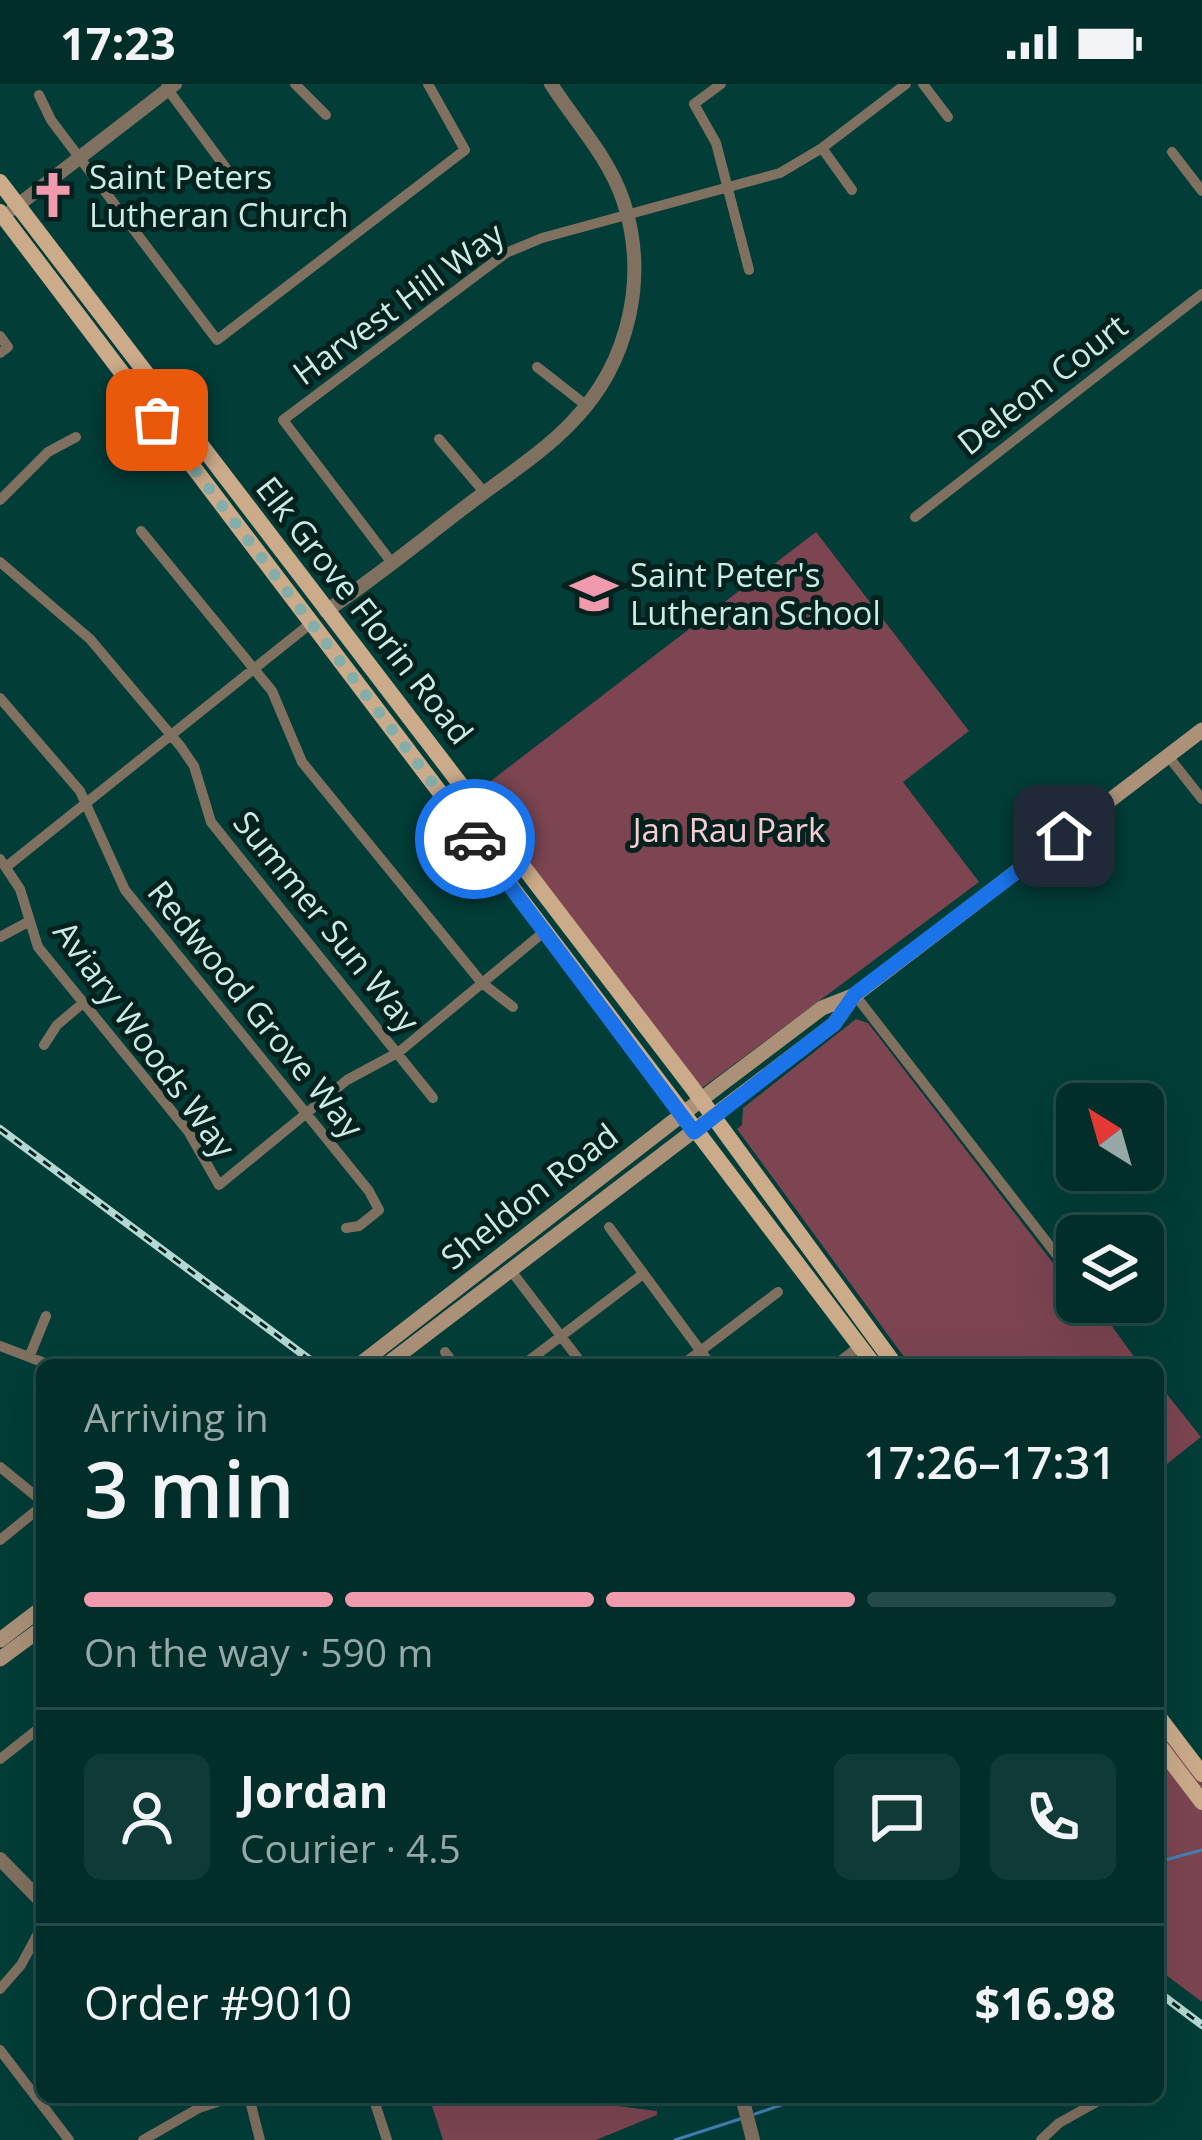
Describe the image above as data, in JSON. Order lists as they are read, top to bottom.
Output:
{
  "streets": {
    "main road": ["Elk Grove Florin Road", "Sheldon Road"],
    "street": [
      "Harvest Hill Way",
      "Deleon Court",
      "Summer Sun Way",
      "Redwood Grove Way",
      "Aviary Woods Way"
    ]
  },
  "crossings": [
    ["Elk Grove Florin Road", "Sheldon Road"],
    ["Redwood Grove Way", "Aviary Woods Way"]
  ],
  "parks": ["Jan Rau Park"],
  "places": {
    "church": ["Saint Peters Lutheran Church"],
    "school or university": ["Saint Peter's Lutheran School"]
  },
  "north": "top left",
  "page": {
    "status": "17:23",
    "heading": ["3 min", "Arriving in", "17:26–17:31"],
    "panel": [
      "Jordan",
      "Courier · 4.5",
      "Order #9010",
      "$16.98"
    ],
    "bar": "On the way · 590 m"
  }
}
